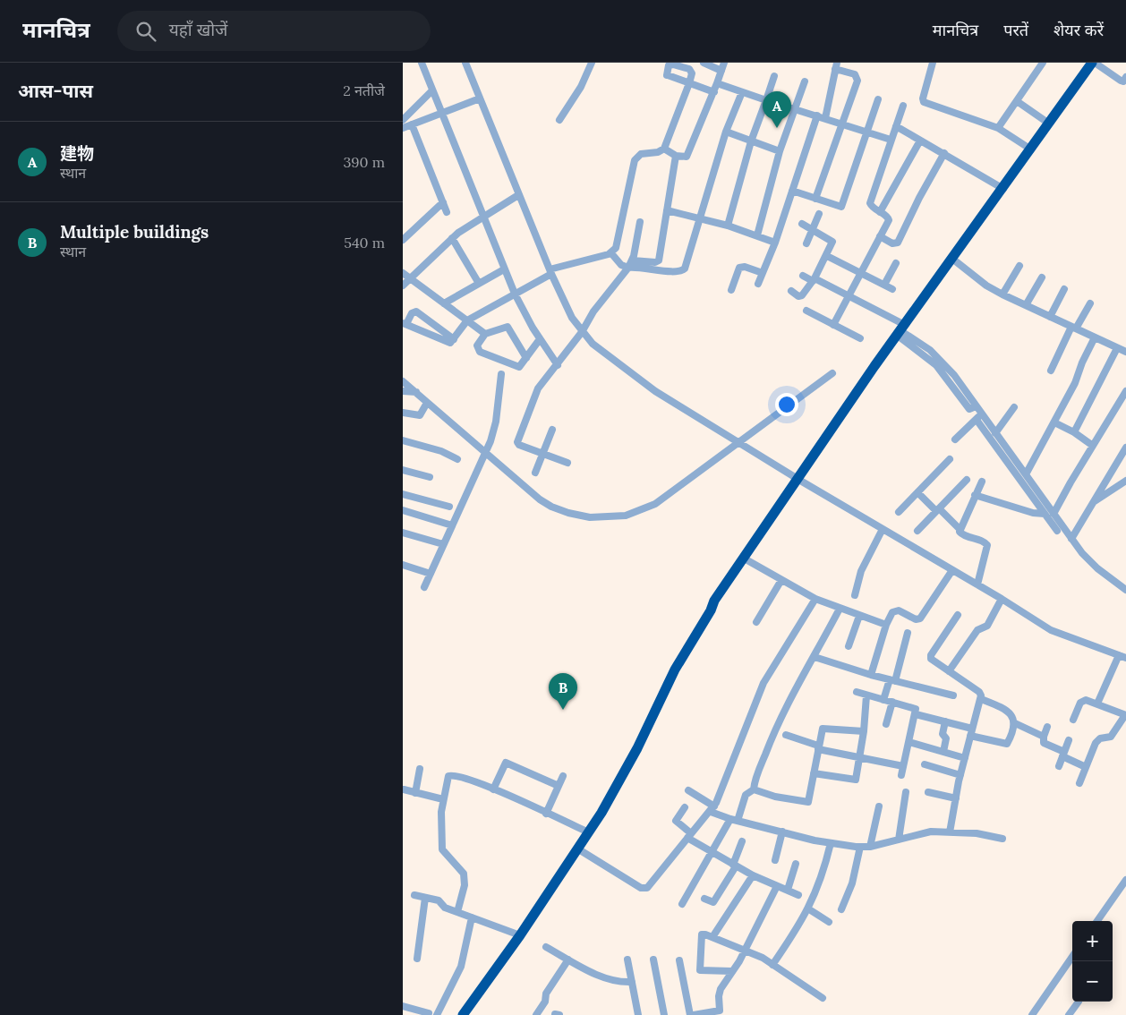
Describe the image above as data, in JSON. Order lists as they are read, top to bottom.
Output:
{
  "page": {
    "header": "मानचित्र",
    "search": "यहाँ खोजें",
    "nav": ["मानचित्र", "परतें", "शेयर करें"],
    "heading": ["आस-पास", "2 नतीजे"],
    "pins": ["A", "B"],
    "list": [
      {
        "mark": "A",
        "name": "建物",
        "note": "स्थान",
        "value": "390 m"
      },
      {
        "mark": "B",
        "name": "Multiple buildings",
        "note": "स्थान",
        "value": "540 m"
      }
    ],
    "map_buttons": ["+", "−"]
  }
}
